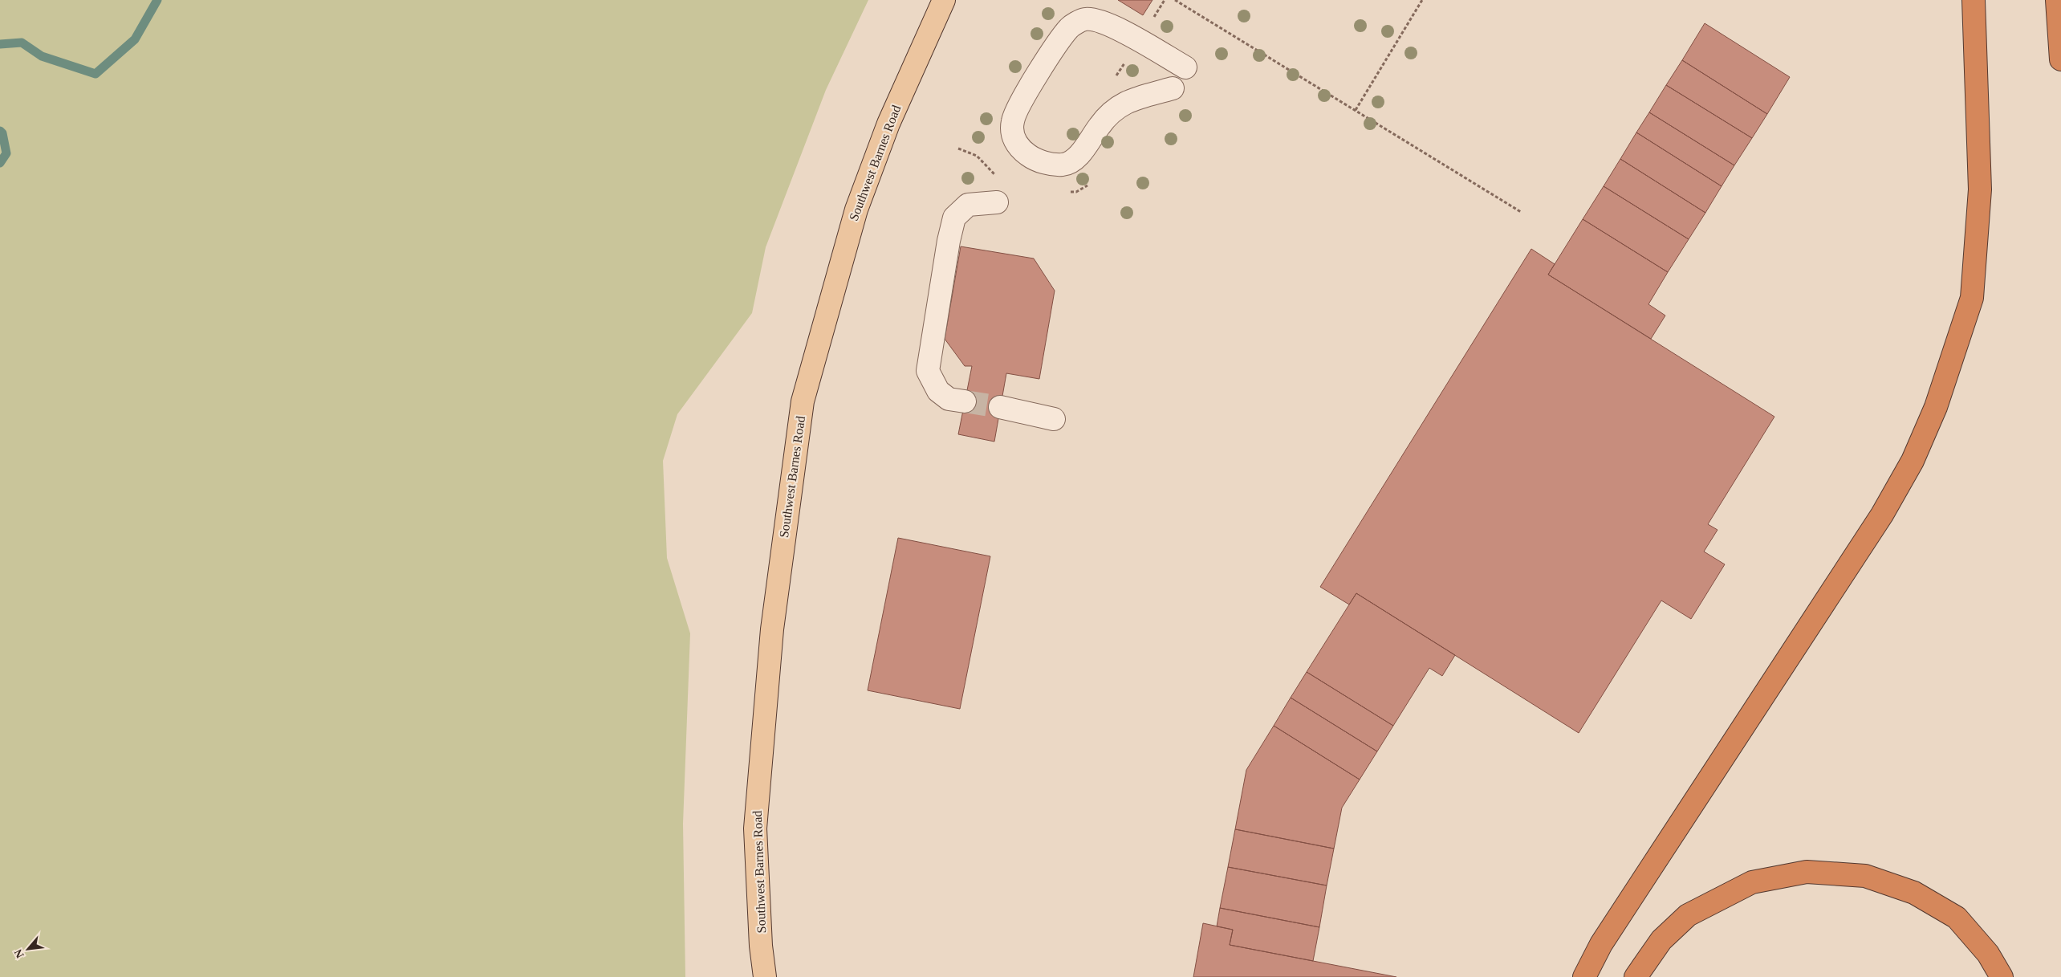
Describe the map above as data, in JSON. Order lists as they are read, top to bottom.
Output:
{
  "streets": {
    "main road": ["Southwest Barnes Road"]
  },
  "north": "bottom left"
}
